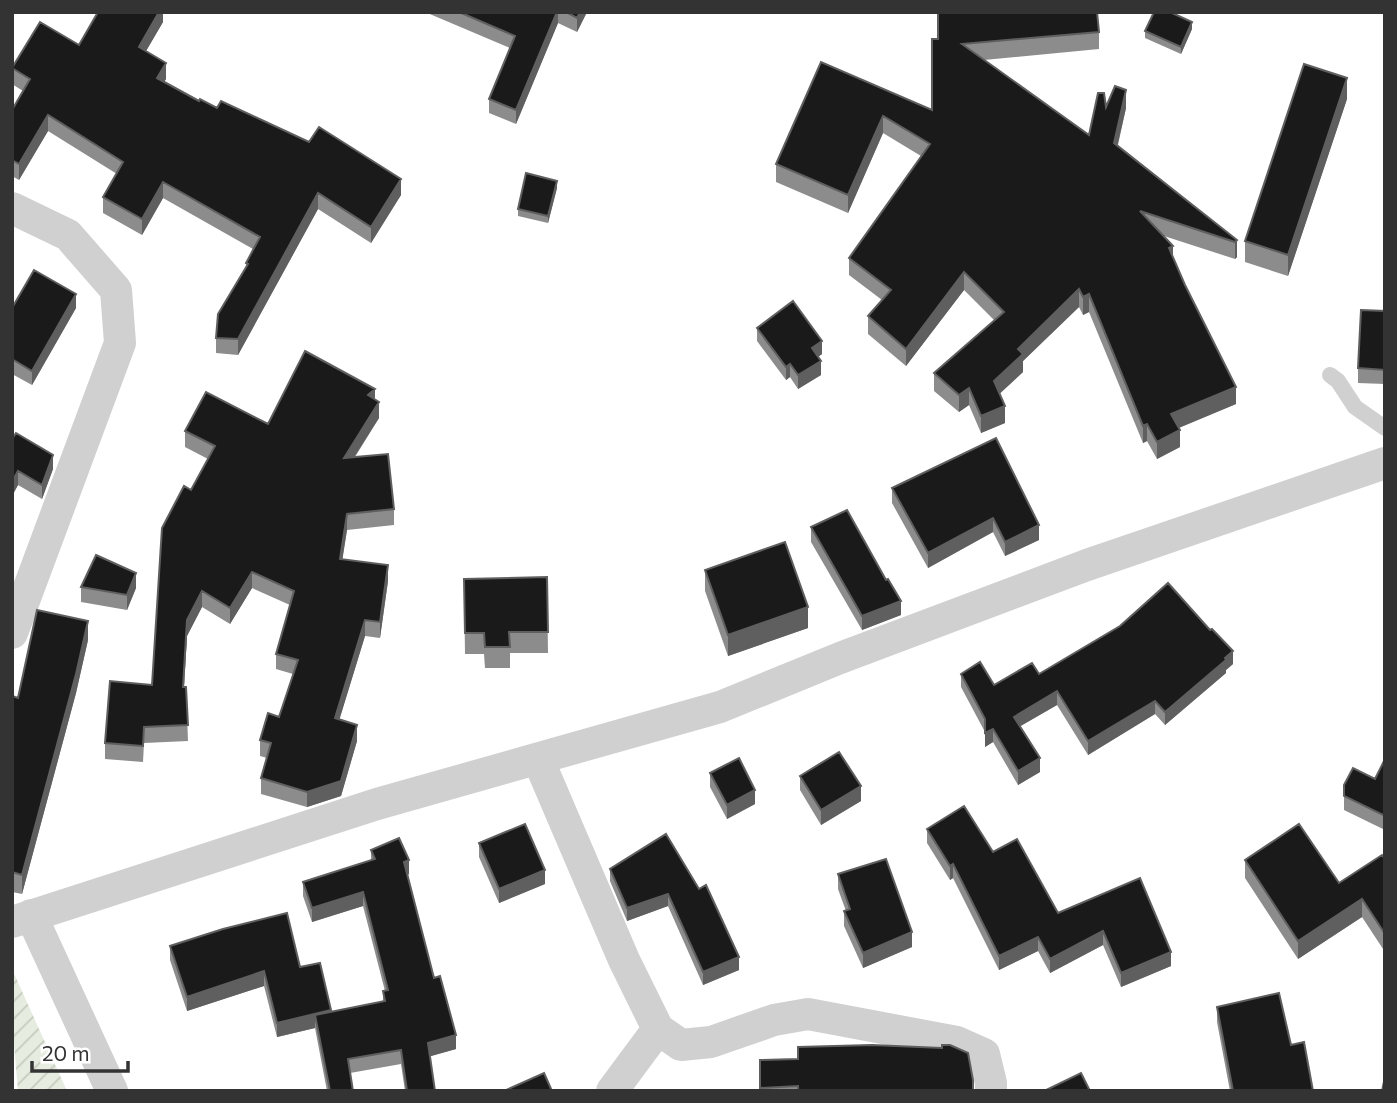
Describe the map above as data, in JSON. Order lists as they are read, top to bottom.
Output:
{
  "scale_bar": "20 m"
}
